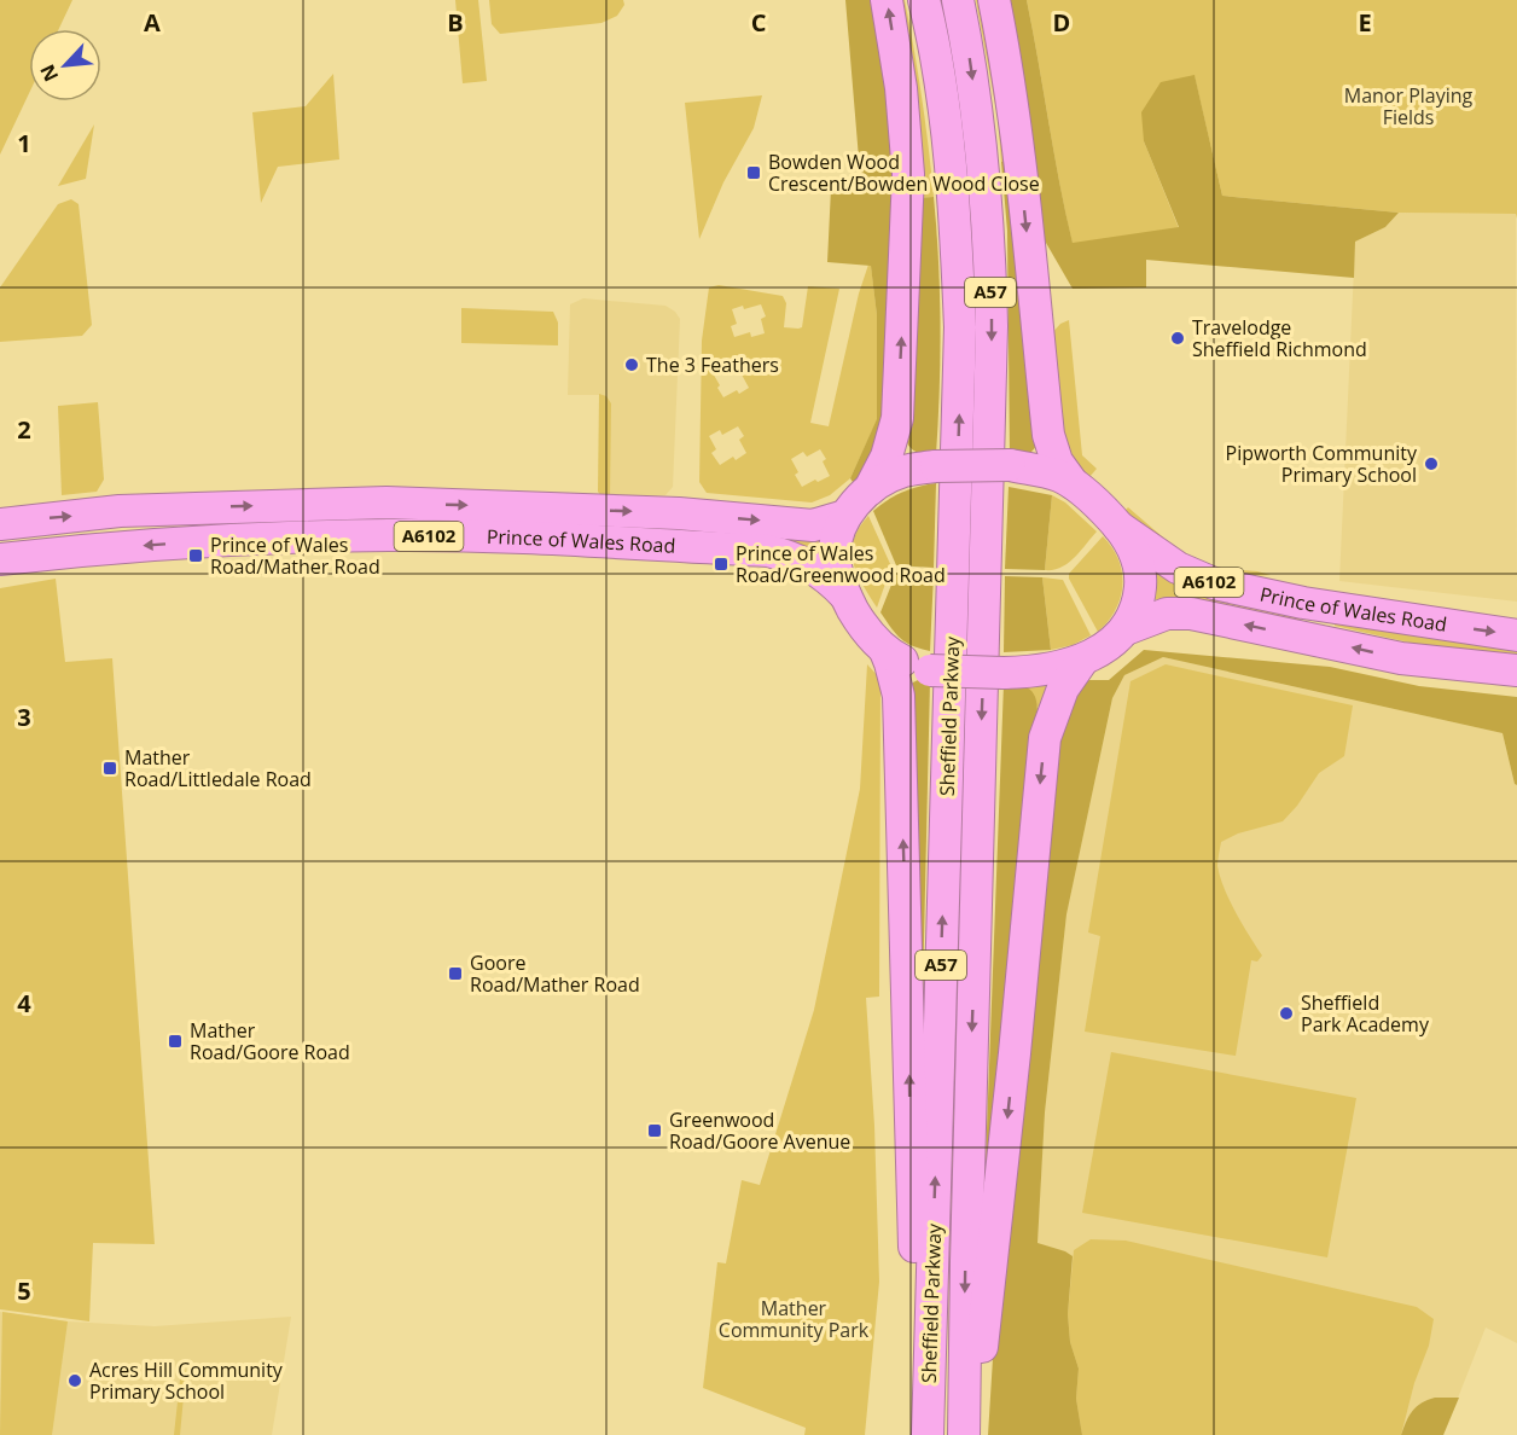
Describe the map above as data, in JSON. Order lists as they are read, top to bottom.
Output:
{
  "streets": {
    "highway": [
      "A57",
      "A6102",
      "Prince of Wales Road",
      "Sheffield Parkway"
    ]
  },
  "crossings": [
    ["A6102", "Prince of Wales Road"]
  ],
  "parks": ["Manor Playing Fields", "Mather Community Park"],
  "places": {
    "transit": [
      "Bowden Wood Crescent/Bowden Wood Close",
      "Prince of Wales Road/Mather Road",
      "Prince of Wales Road/Greenwood Road",
      "Mather Road/Littledale Road",
      "Goore Road/Mather Road",
      "Mather Road/Goore Road",
      "Greenwood Road/Goore Avenue"
    ],
    "other": [
      "Travelodge Sheffield Richmond",
      "The 3 Feathers",
      "Pipworth Community Primary School",
      "Sheffield Park Academy",
      "Acres Hill Community Primary School"
    ]
  },
  "north": "bottom left",
  "grid": {
    "columns": [
      "A",
      "B",
      "C",
      "D",
      "E"
    ],
    "rows": [
      "1",
      "2",
      "3",
      "4",
      "5"
    ]
  }
}
